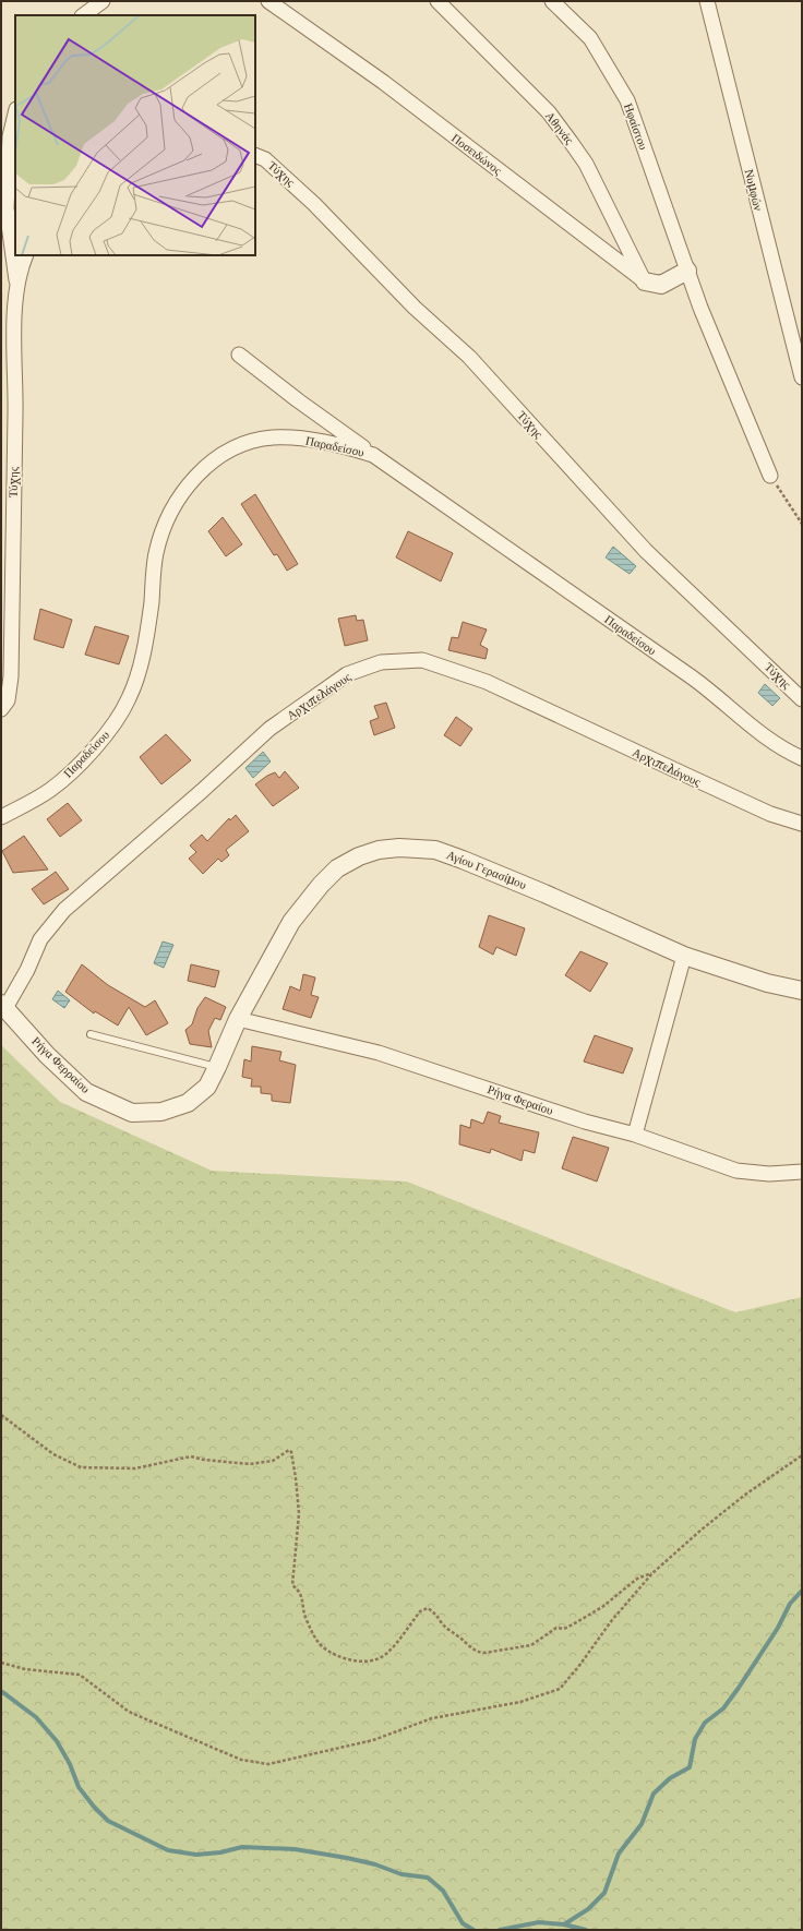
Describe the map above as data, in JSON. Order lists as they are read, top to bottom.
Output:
{
  "streets": {
    "street": [
      "Ηφαίστου",
      "Αθηνάς",
      "Ποσειδώνος",
      "Τύχης",
      "Νυμφών",
      "Παραδείσου",
      "Αρχιπελάγους",
      "Αγίου Γερασίμου",
      "Ρήγα Φερραίου",
      "Ρήγα Φεραίου"
    ]
  },
  "crossings": [
    ["Αθηνάς", "Ποσειδώνος"],
    ["Αρχιπελάγους", "Ρήγα Φερραίου"],
    ["Αγίου Γερασίμου", "Ρήγα Φερραίου"],
    ["Αγίου Γερασίμου", "Ρήγα Φεραίου"],
    ["Ρήγα Φερραίου", "Ρήγα Φεραίου"]
  ]
}
